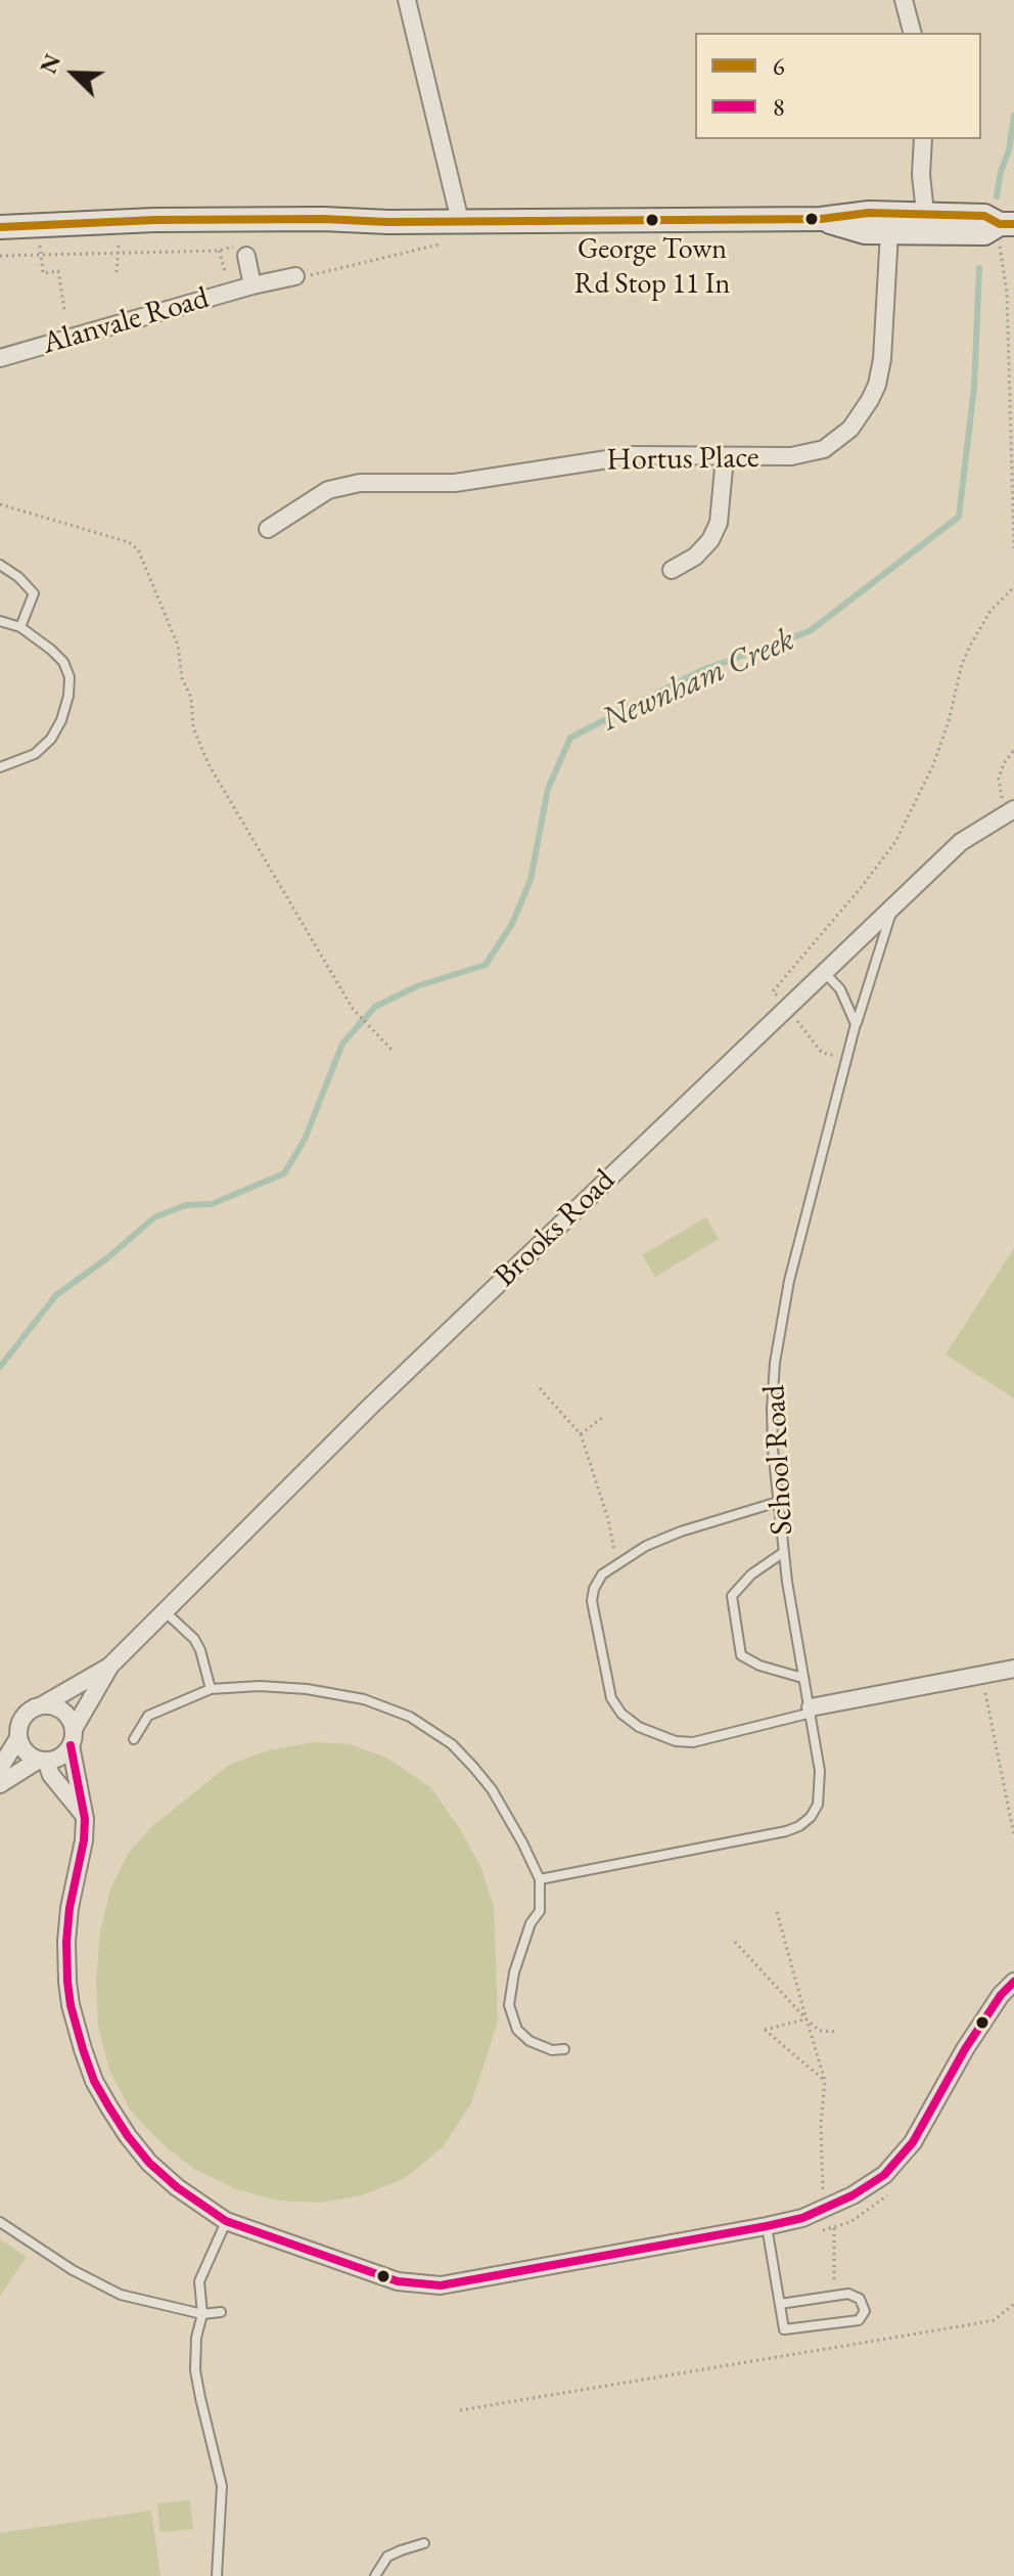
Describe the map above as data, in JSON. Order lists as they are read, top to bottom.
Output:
{
  "streets": {
    "street": ["Alanvale Road", "Hortus Place", "Brooks Road"],
    "lane": ["School Road"]
  },
  "crossings": [
    ["Brooks Road", "School Road"]
  ],
  "water": ["Newnham Creek"],
  "places": ["George Town Rd Stop 11 In"],
  "lines": ["transit line 6", "transit line 8"],
  "legend": ["6", "8"],
  "north": "top left"
}
